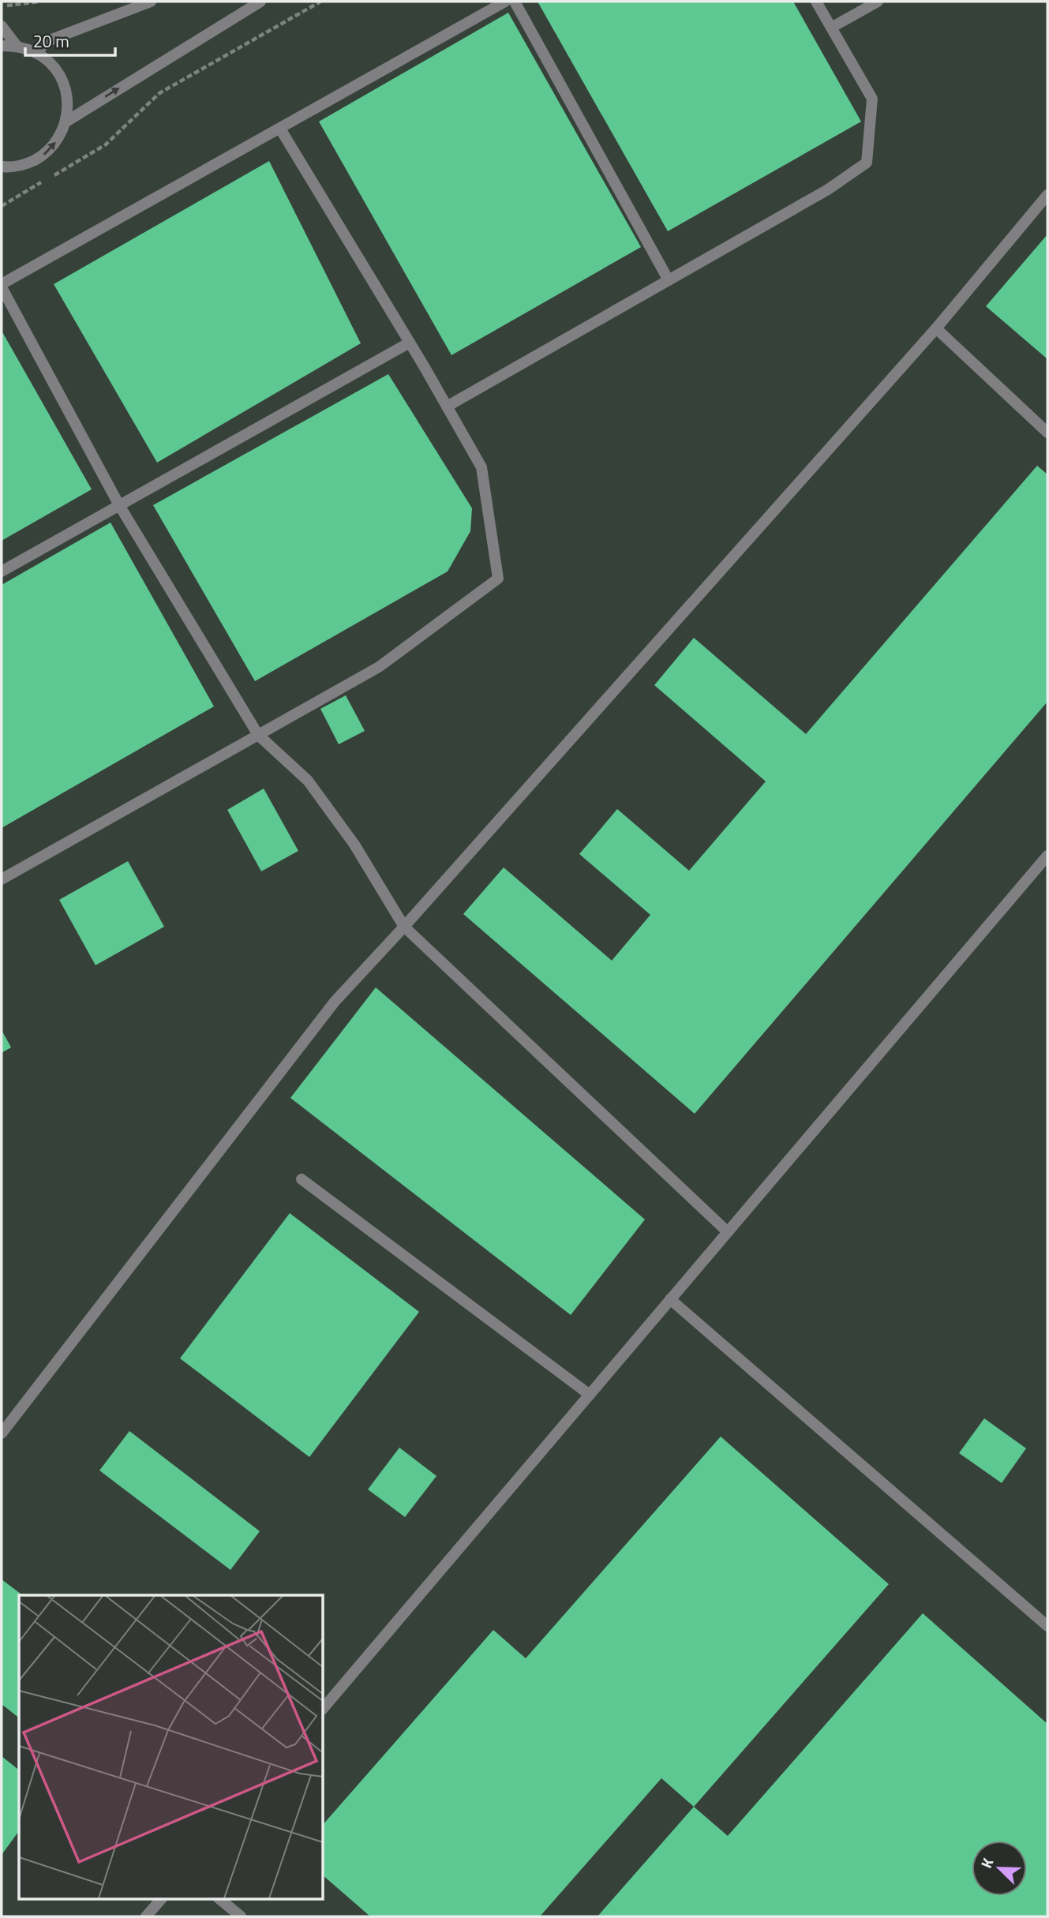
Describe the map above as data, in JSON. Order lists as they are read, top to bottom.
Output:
{
  "scale_bar": "20 m",
  "north": "top left"
}
